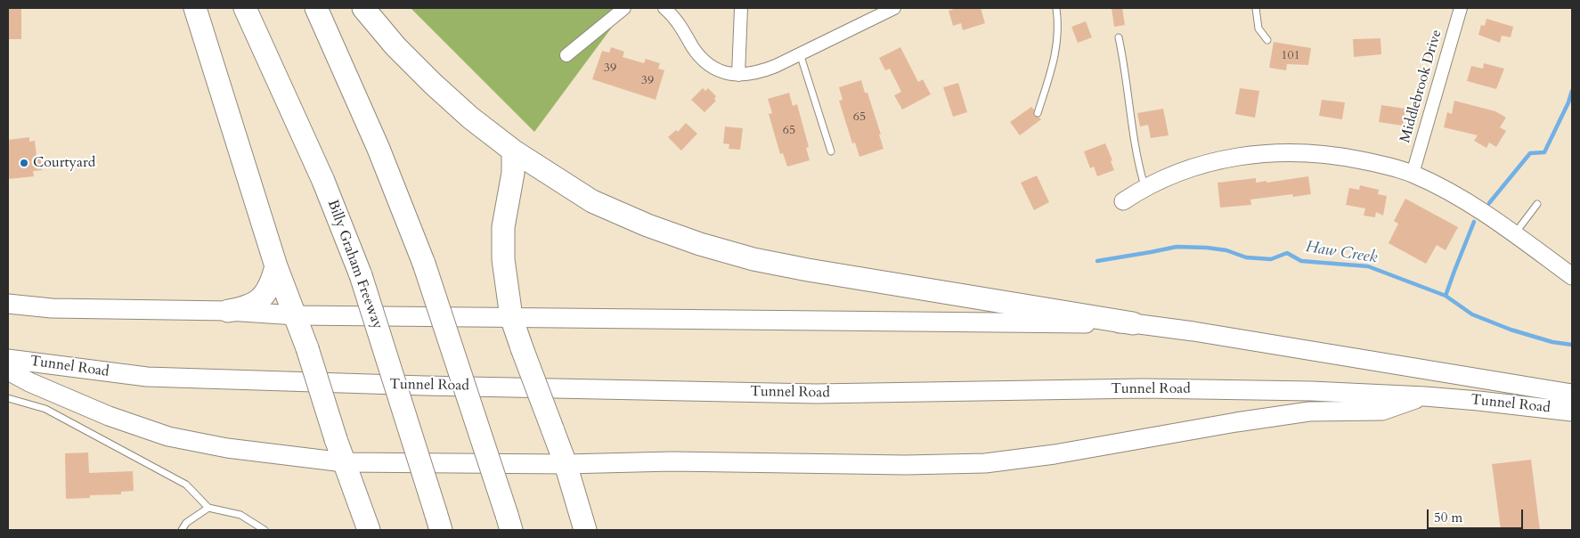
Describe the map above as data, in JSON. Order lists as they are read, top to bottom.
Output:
{
  "streets": {
    "highway": ["Billy Graham Freeway"],
    "main road": ["Tunnel Road"],
    "street": ["Middlebrook Drive"]
  },
  "water": ["Haw Creek"],
  "places": ["Courtyard"],
  "house_numbers": [
    "101",
    "39",
    "39",
    "65",
    "65"
  ],
  "scale_bar": "50 m"
}
